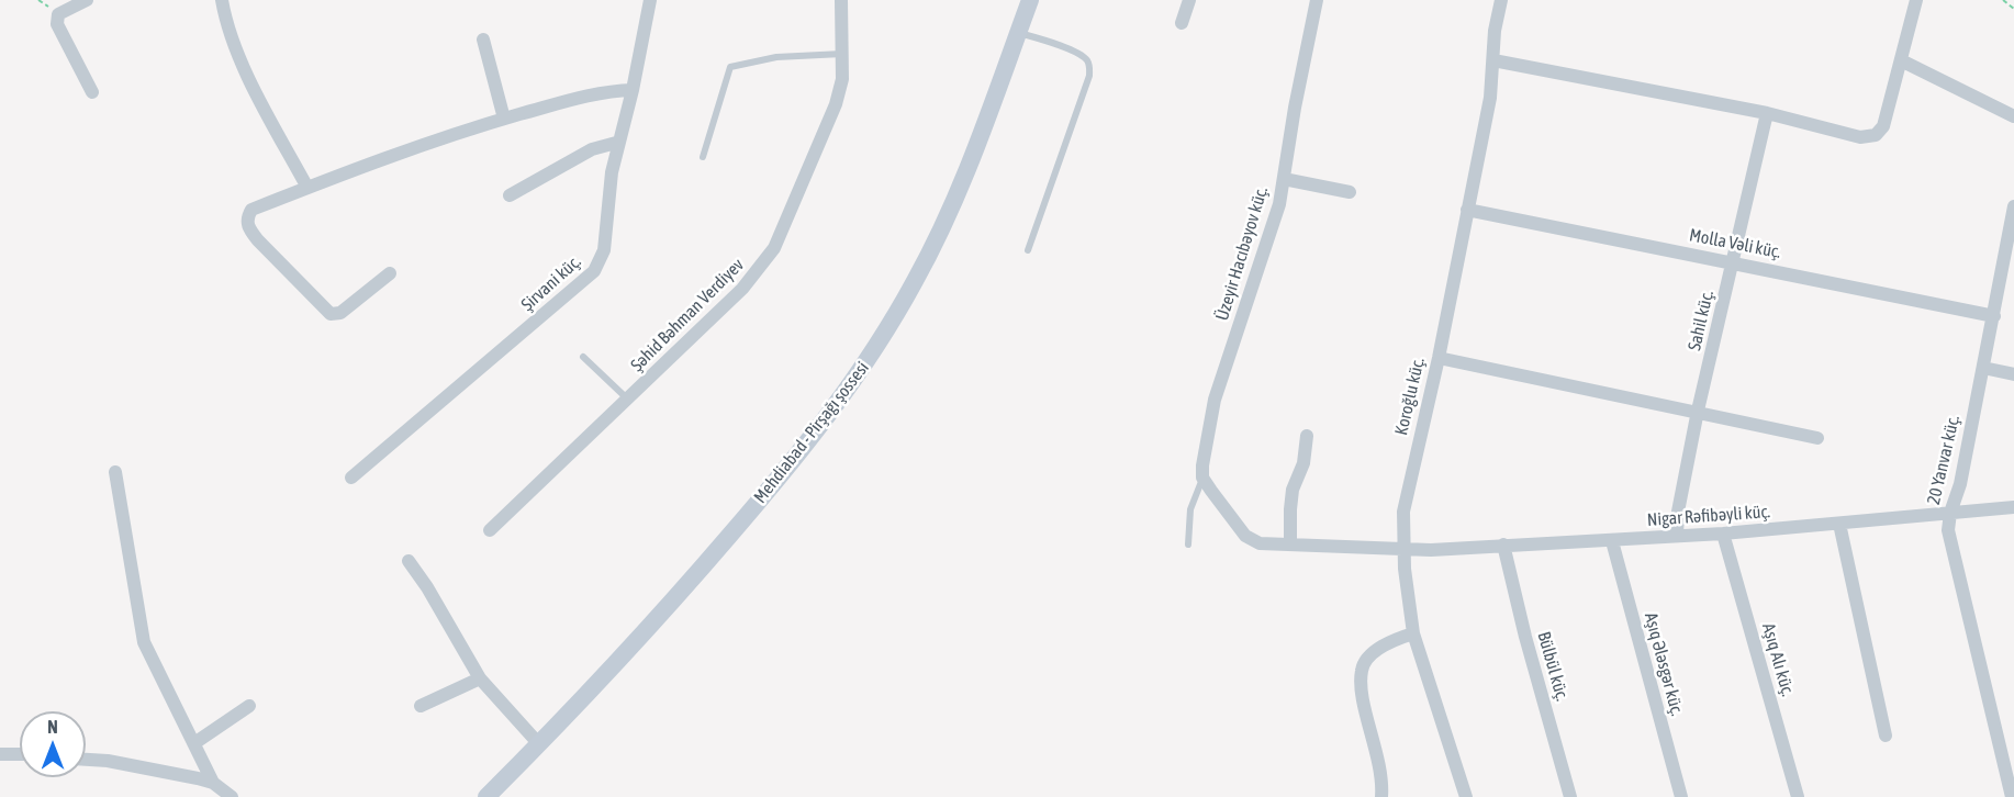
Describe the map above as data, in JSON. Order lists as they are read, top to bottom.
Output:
{
  "streets": {
    "main road": ["Mehdiabad - Pirşağı şossesi"],
    "street": [
      "Molla Vəli küç.",
      "Üzeyir Hacıbəyov küç.",
      "Şirvani küç.",
      "Şəhid Bəhman Verdiyev",
      "Sahil küç.",
      "Koroğlu küç.",
      "20 Yanvar küç.",
      "Nigar Rəfibəyli küç.",
      "Aşıq Alı küç.",
      "Aşıq Ələsgər küç.",
      "Bülbül küç."
    ]
  },
  "crossings": [
    ["Molla Vəli küç.", "Sahil küç."],
    ["Molla Vəli küç.", "Koroğlu küç."],
    ["Molla Vəli küç.", "20 Yanvar küç."],
    ["Üzeyir Hacıbəyov küç.", "Nigar Rəfibəyli küç."],
    ["Sahil küç.", "Nigar Rəfibəyli küç."],
    ["Koroğlu küç.", "Nigar Rəfibəyli küç."],
    ["20 Yanvar küç.", "Nigar Rəfibəyli küç."],
    ["Nigar Rəfibəyli küç.", "Aşıq Alı küç."],
    ["Nigar Rəfibəyli küç.", "Aşıq Ələsgər küç."],
    ["Nigar Rəfibəyli küç.", "Bülbül küç."]
  ],
  "north": "top"
}
